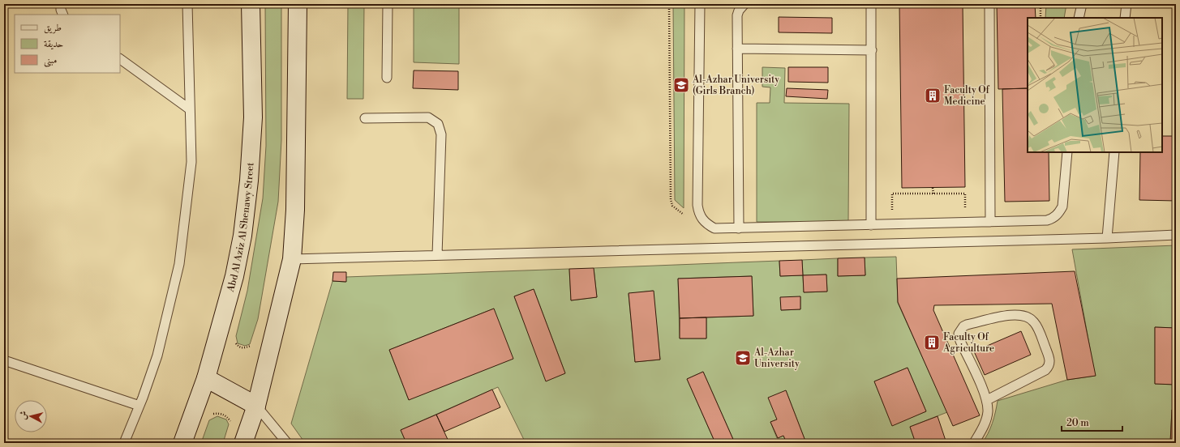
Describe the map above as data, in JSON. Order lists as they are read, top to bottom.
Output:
{
  "streets": {
    "street": ["Abd Al Aziz Al Shenawy Street"]
  },
  "places": {
    "school or university": ["Al-Azhar University (Girls Branch)", "Al-Azhar University"],
    "building": ["Faculty Of Medicine", "Faculty Of Agriculture"]
  },
  "legend": ["طريق", "حديقة", "مبنى"],
  "scale_bar": "20 m",
  "north": "left"
}
